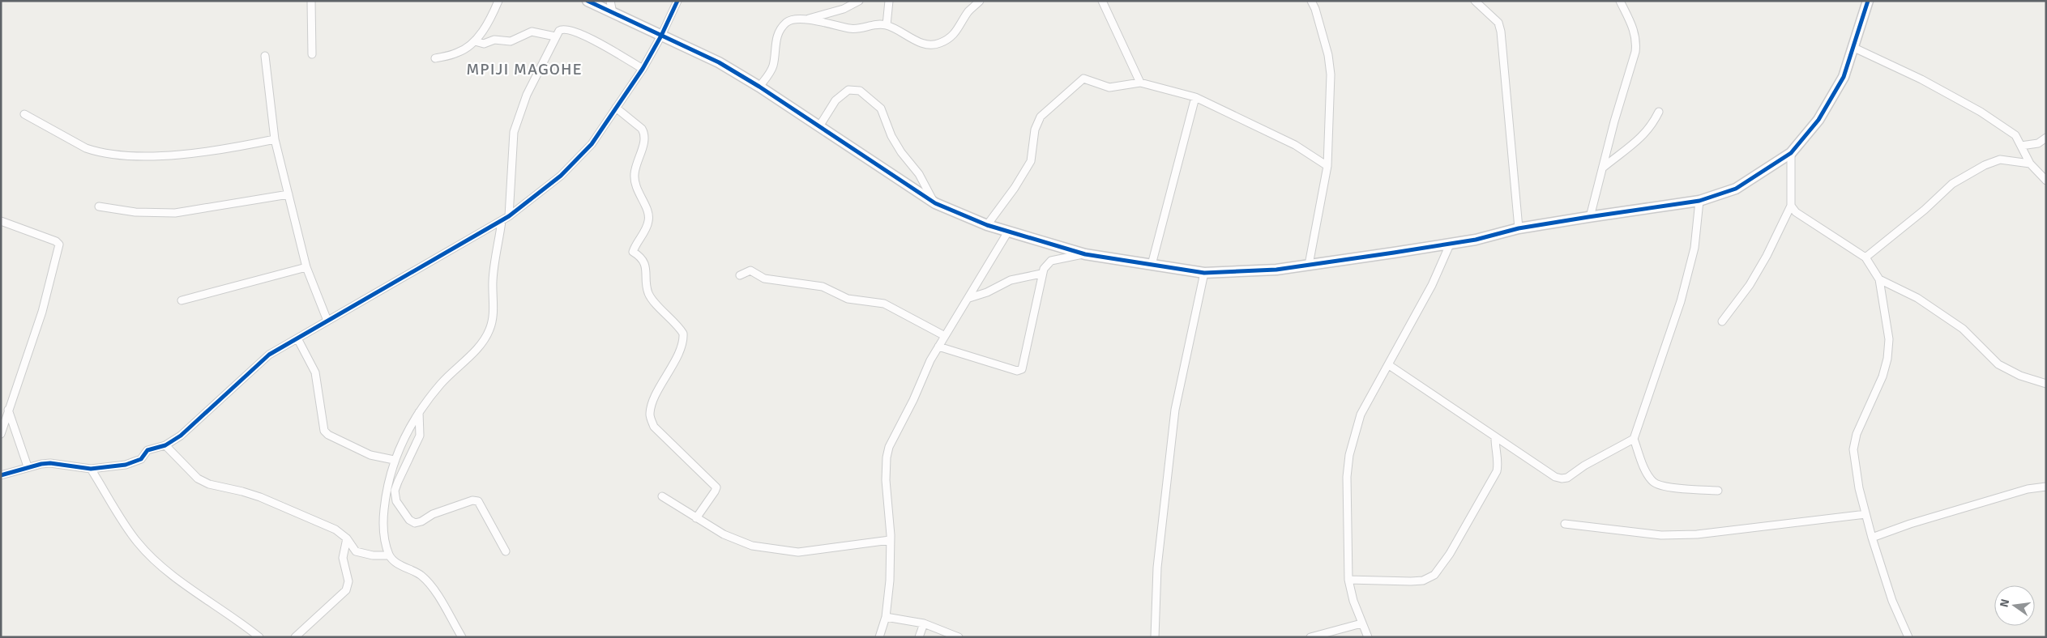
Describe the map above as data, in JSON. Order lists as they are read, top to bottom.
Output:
{
  "districts": ["MPIJI MAGOHE"],
  "north": "left"
}
